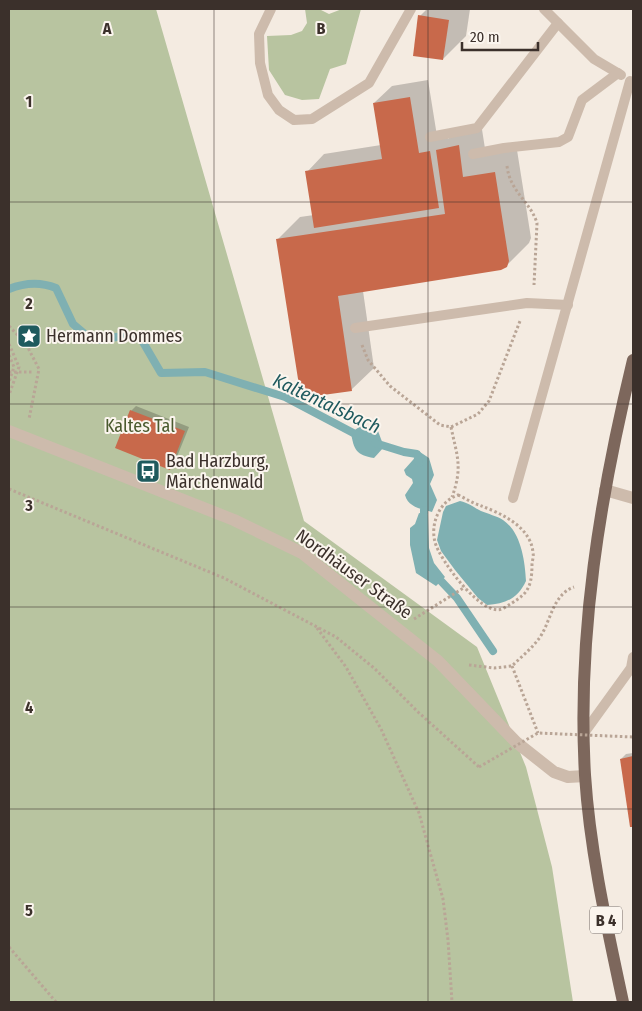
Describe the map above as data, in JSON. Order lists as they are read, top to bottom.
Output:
{
  "streets": {
    "main road": ["B 4"],
    "street": ["Nordhäuser Straße"]
  },
  "crossings": [
    ["Nordhäuser Straße", "B 4"]
  ],
  "water": ["Kaltentalsbach"],
  "parks": ["Kaltes Tal"],
  "places": {
    "place": ["Hermann Dommes"],
    "bus stop": ["Bad Harzburg, Märchenwald"]
  },
  "scale_bar": "20 m",
  "grid": {
    "columns": ["A", "B"],
    "rows": [
      "1",
      "2",
      "3",
      "4",
      "5"
    ]
  }
}
